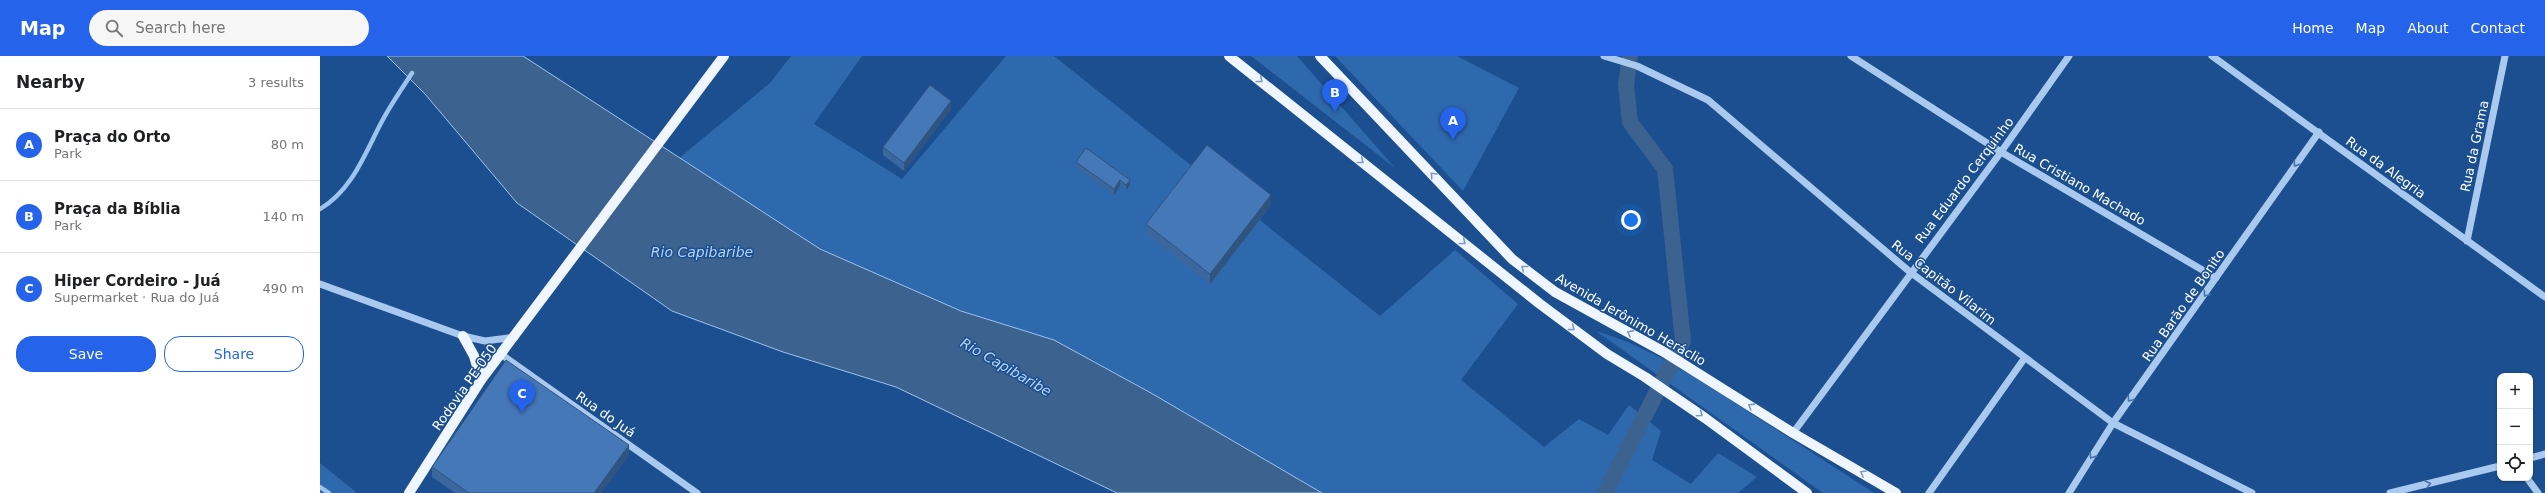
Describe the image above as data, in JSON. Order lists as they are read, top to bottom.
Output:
{
  "streets": {
    "main road": ["Avenida Jerônimo Heráclio", "Rodovia PE-050"],
    "street": [
      "Rua da Grama",
      "Rua da Alegria",
      "Rua Eduardo Cerquinho",
      "Rua Cristiano Machado",
      "Rua Capitão Vilarim",
      "Rua Barão de Bonito",
      "Rua do Juá"
    ]
  },
  "crossings": [
    ["Rua da Grama", "Rua da Alegria"],
    ["Rua da Alegria", "Rua Barão de Bonito"],
    ["Rua Eduardo Cerquinho", "Rua Cristiano Machado"],
    ["Rua Eduardo Cerquinho", "Rua Capitão Vilarim"],
    ["Rua Eduardo Cerquinho", "Avenida Jerônimo Heráclio"],
    ["Rua Cristiano Machado", "Rua Barão de Bonito"],
    ["Rua Capitão Vilarim", "Rua Barão de Bonito"],
    ["Rodovia PE-050", "Rua do Juá"]
  ],
  "one_way": ["Rua Barão de Bonito"],
  "water": ["Rio Capibaribe"],
  "page": {
    "header": "Map",
    "search": "Search here",
    "nav": [
      "Home",
      "Map",
      "About",
      "Contact"
    ],
    "heading": ["Nearby", "3 results"],
    "pins": ["B", "A", "C"],
    "list": [
      {
        "mark": "A",
        "name": "Praça do Orto",
        "note": "Park",
        "value": "80 m"
      },
      {
        "mark": "B",
        "name": "Praça da Bíblia",
        "note": "Park",
        "value": "140 m"
      },
      {
        "mark": "C",
        "name": "Hiper Cordeiro - Juá",
        "note": "Supermarket · Rua do Juá",
        "value": "490 m"
      }
    ],
    "buttons": ["Save", "Share"],
    "map_buttons": ["+", "−"]
  }
}
